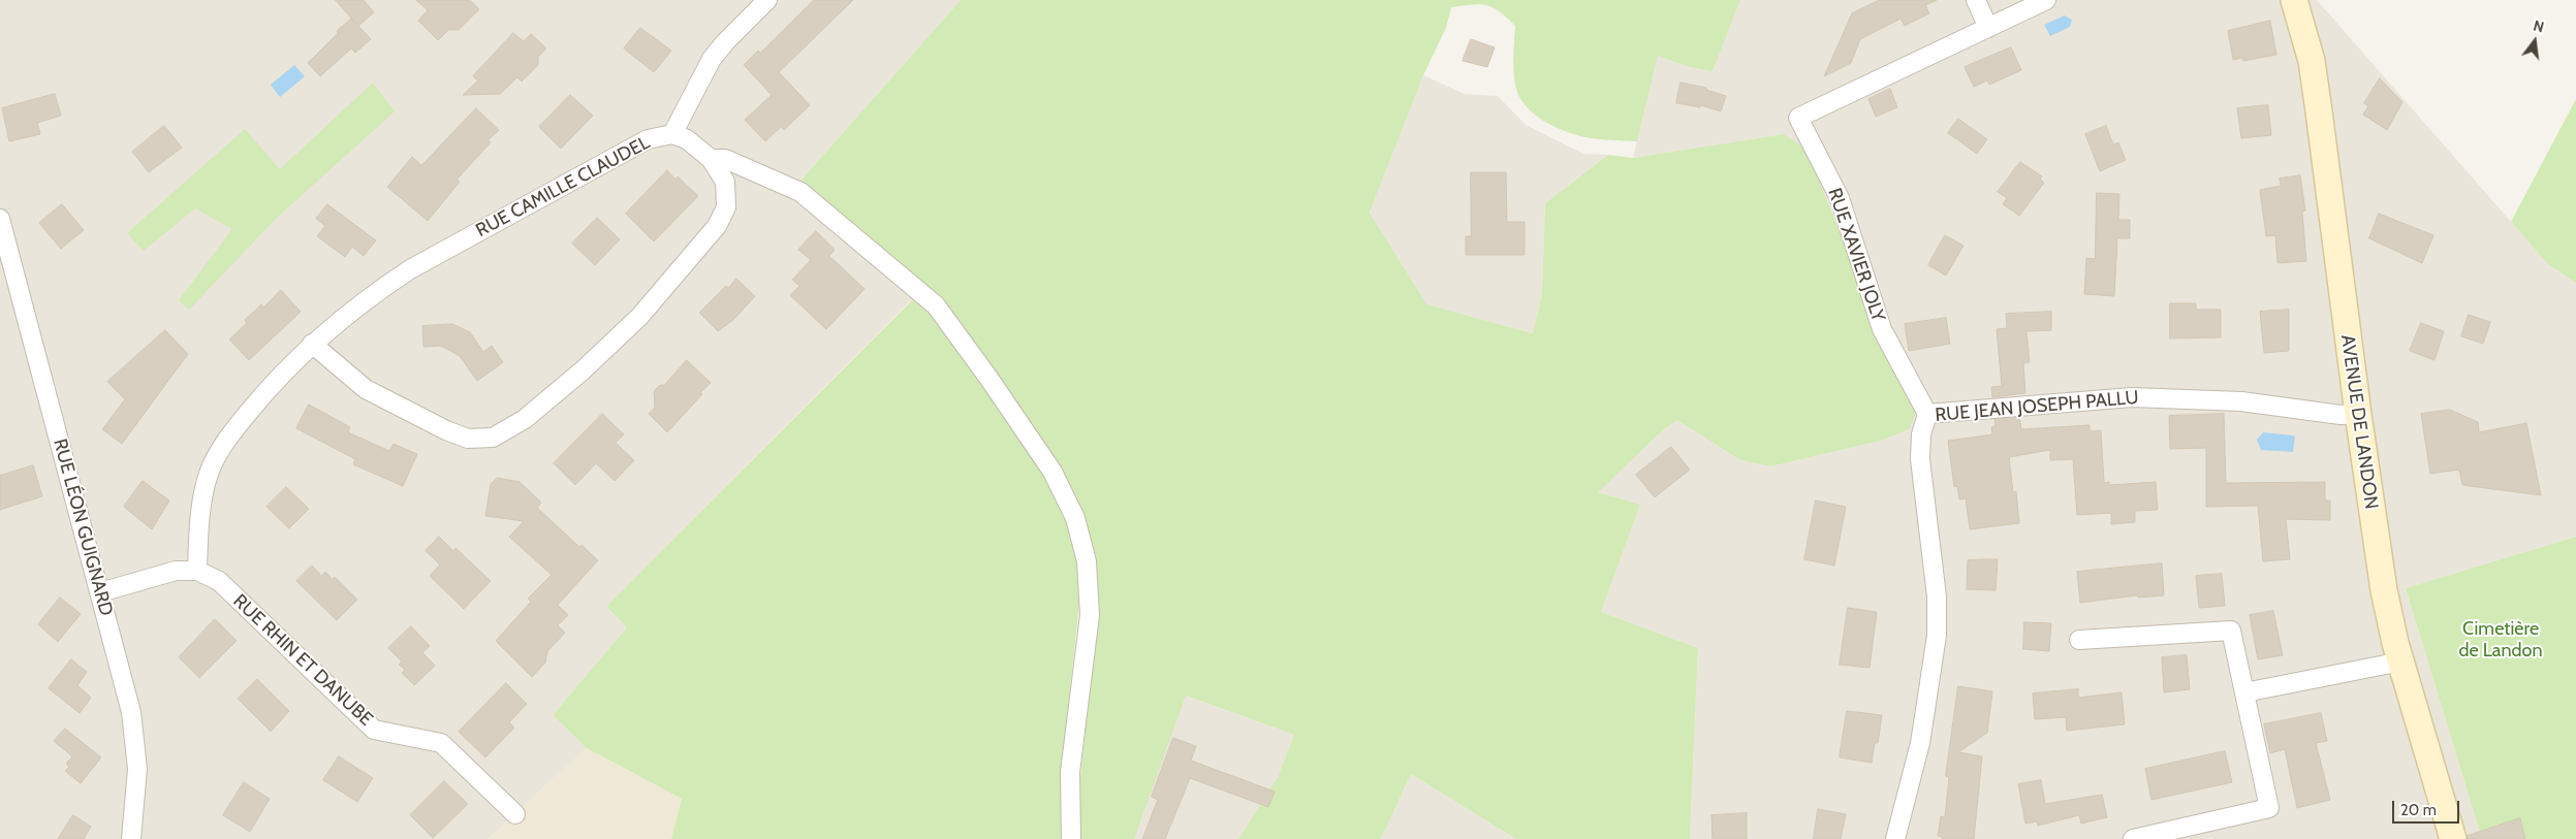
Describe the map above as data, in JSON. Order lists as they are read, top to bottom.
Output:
{
  "streets": {
    "street": [
      "RUE CAMILLE CLAUDEL",
      "RUE XAVIER JOLY",
      "RUE JEAN JOSEPH PALLU",
      "AVENUE DE LANDON",
      "RUE LÉON GUIGNARD",
      "RUE RHIN ET DANUBE"
    ]
  },
  "crossings": [
    ["RUE CAMILLE CLAUDEL", "RUE RHIN ET DANUBE"],
    ["RUE XAVIER JOLY", "RUE JEAN JOSEPH PALLU"],
    ["RUE JEAN JOSEPH PALLU", "AVENUE DE LANDON"]
  ],
  "parks": ["Cimetière de Landon"],
  "scale_bar": "20 m",
  "north": "top"
}
